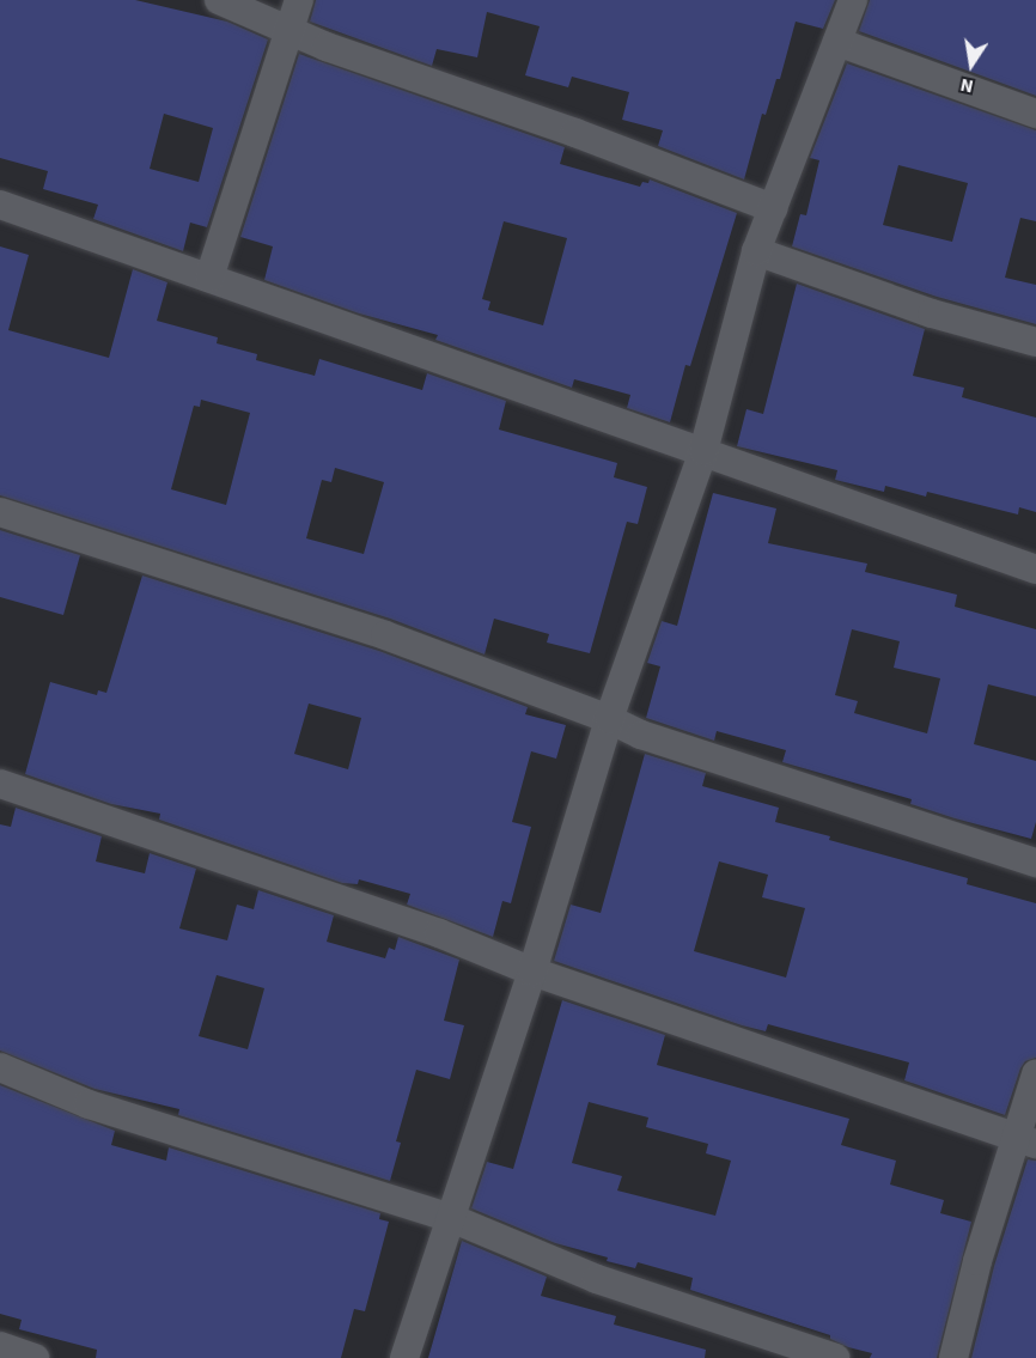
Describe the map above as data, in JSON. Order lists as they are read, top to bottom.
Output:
{
  "north": "bottom"
}
